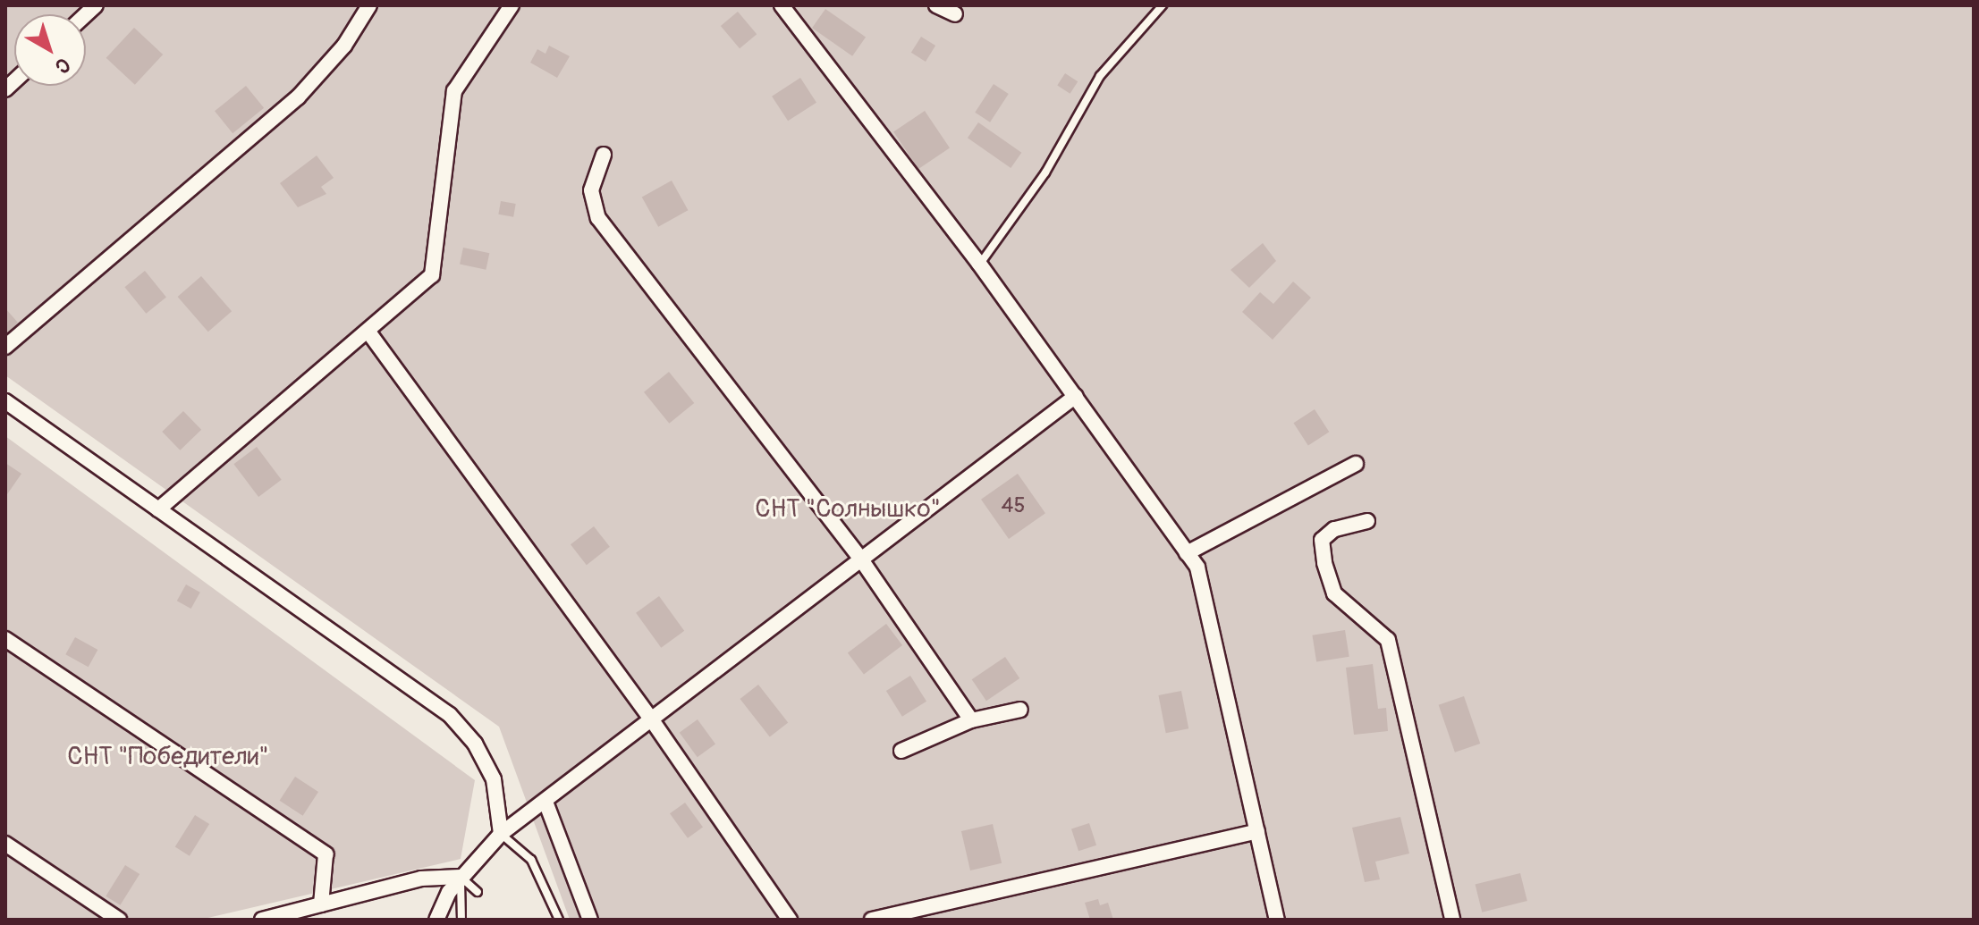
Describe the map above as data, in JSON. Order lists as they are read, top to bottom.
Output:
{
  "parks": ["СНТ \"Солнышко\"", "СНТ \"Победители\""],
  "house_numbers": ["45"],
  "north": "bottom right"
}
